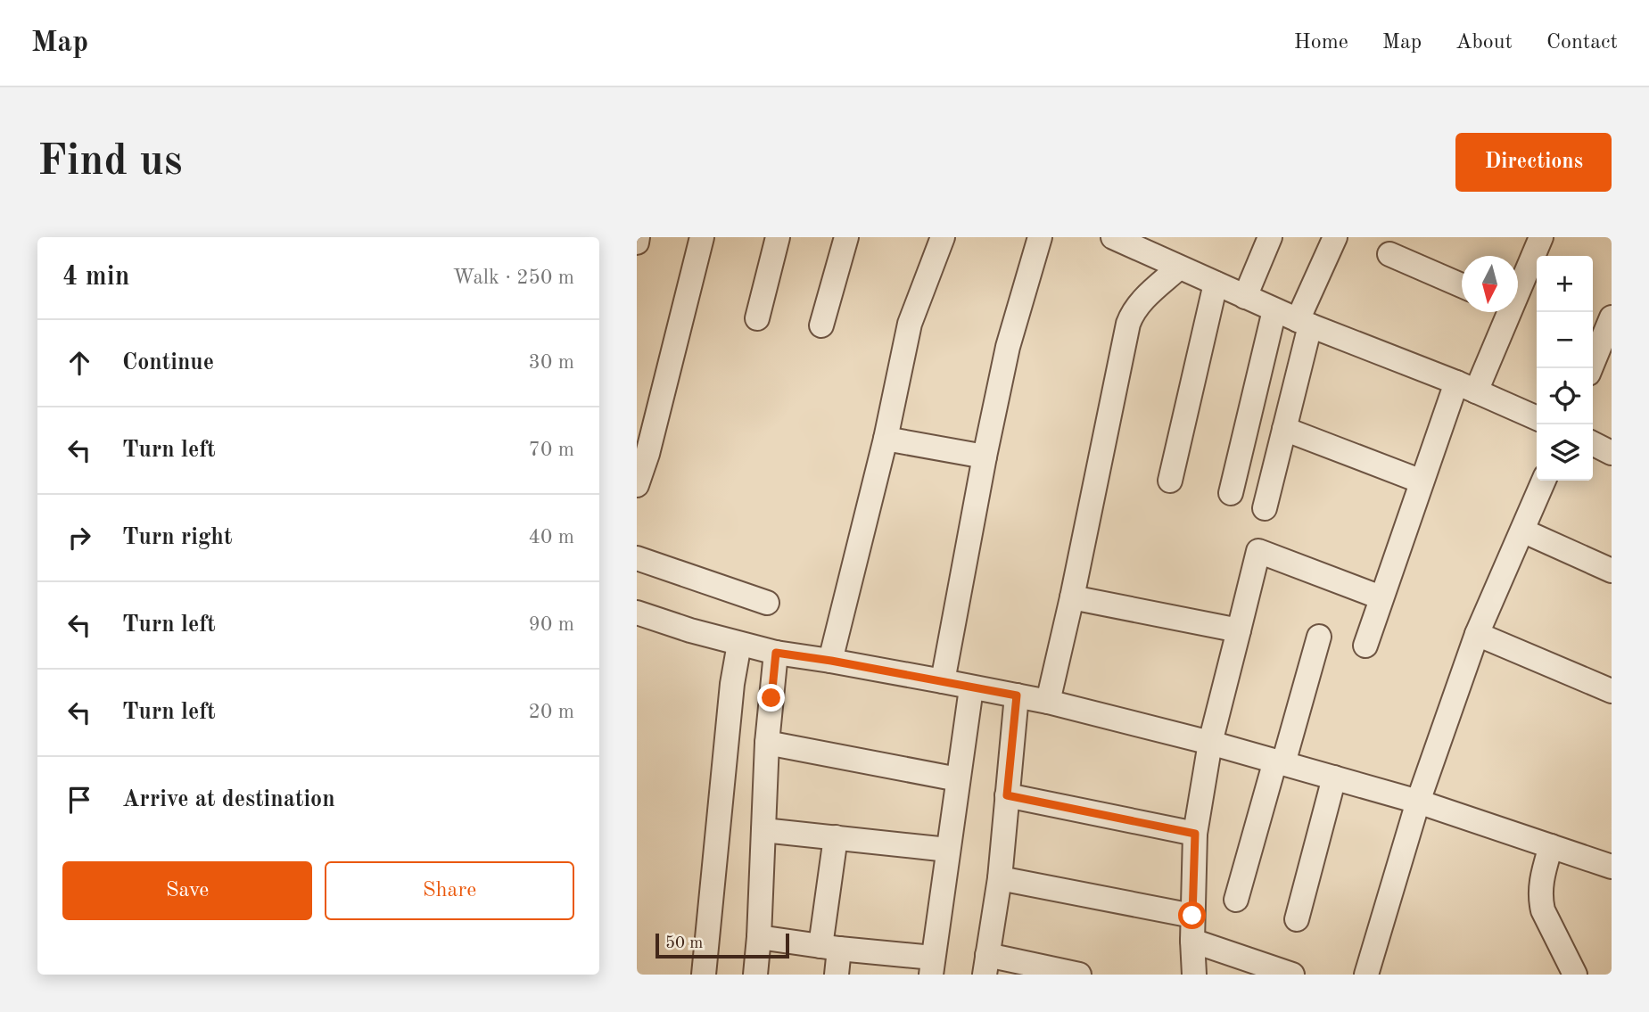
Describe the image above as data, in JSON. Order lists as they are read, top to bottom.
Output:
{
  "scale_bar": "50 m",
  "north": "bottom",
  "page": {
    "header": "Map",
    "nav": [
      "Home",
      "Map",
      "About",
      "Contact"
    ],
    "buttons": [
      "Directions",
      ["Save", "Share"]
    ],
    "title": "Find us",
    "heading": ["4 min", "Walk · 250 m"],
    "map_buttons": ["+", "−"],
    "list": [
      ["Continue", "30 m"],
      ["Turn left", "70 m"],
      ["Turn right", "40 m"],
      ["Turn left", "90 m"],
      ["Turn left", "20 m"],
      "Arrive at destination"
    ],
    "scale": "50 m"
  }
}
